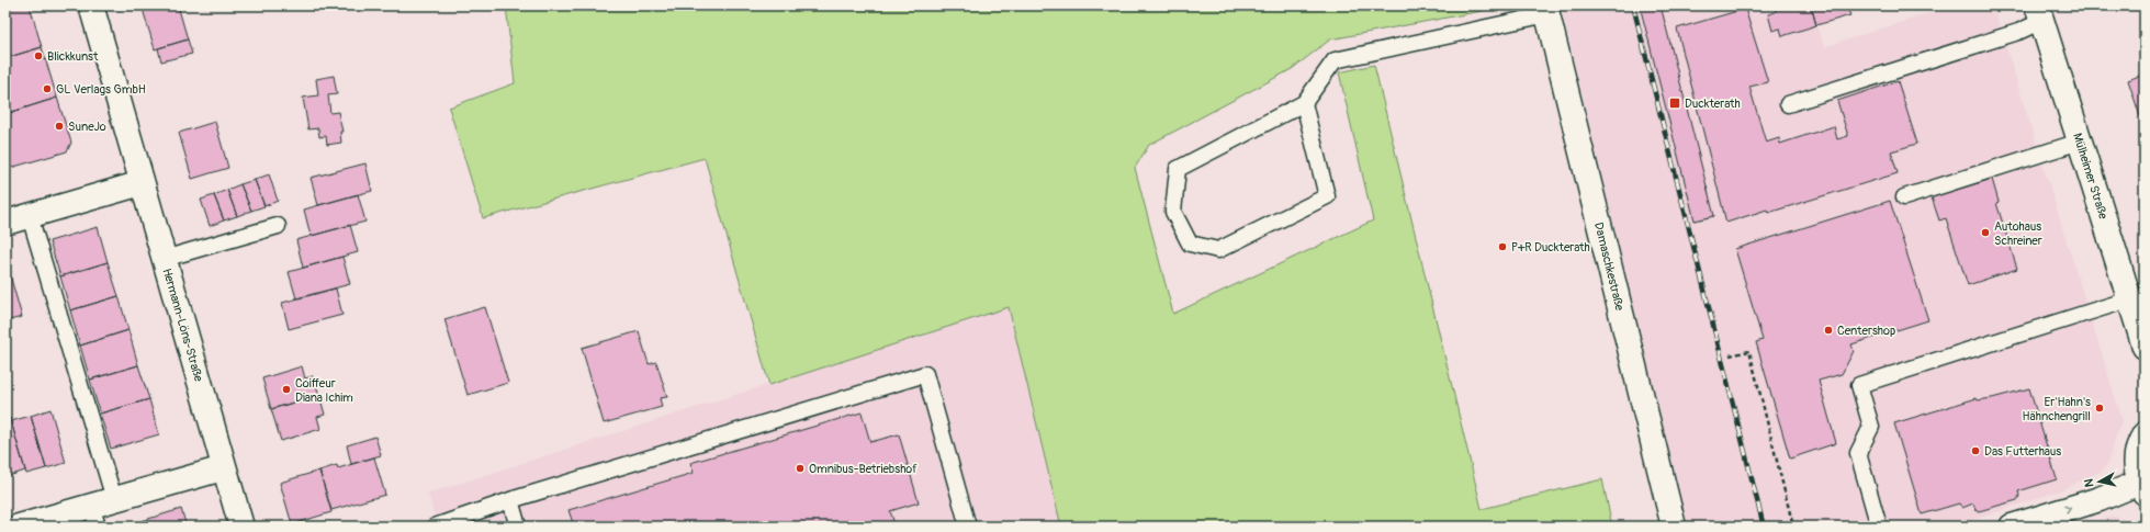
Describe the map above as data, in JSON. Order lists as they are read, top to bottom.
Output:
{
  "streets": {
    "street": ["Mülheimer Straße", "Damaschkestraße", "Hermann-Löns-Straße"]
  },
  "places": {
    "other": [
      "Blickkunst",
      "GL Verlags GmbH",
      "SuneJo",
      "Autohaus Schreiner",
      "P+R Duckterath",
      "Centershop",
      "Coiffeur Diana Ichim",
      "Er'Hahn's Hähnchengrill",
      "Das Futterhaus",
      "Omnibus-Betriebshof"
    ],
    "transit": ["Duckterath"]
  },
  "north": "left"
}
